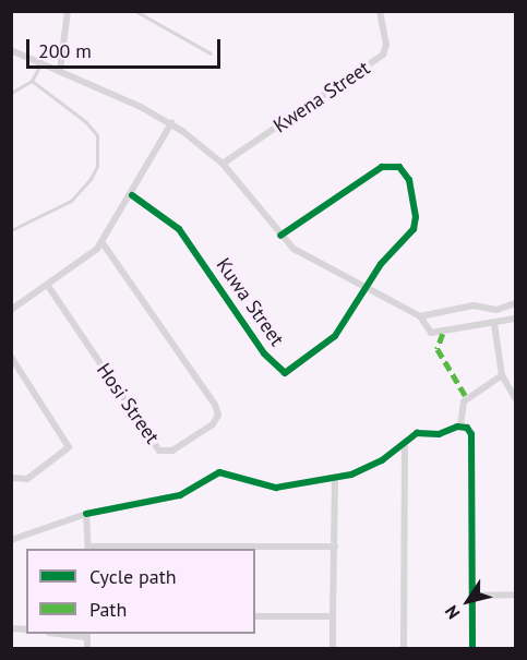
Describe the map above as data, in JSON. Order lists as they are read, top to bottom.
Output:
{
  "streets": {
    "street": ["Kwena Street", "Kuwa Street", "Hosi Street"]
  },
  "legend": ["Cycle path", "Path"],
  "scale_bar": "200 m",
  "north": "bottom left"
}
